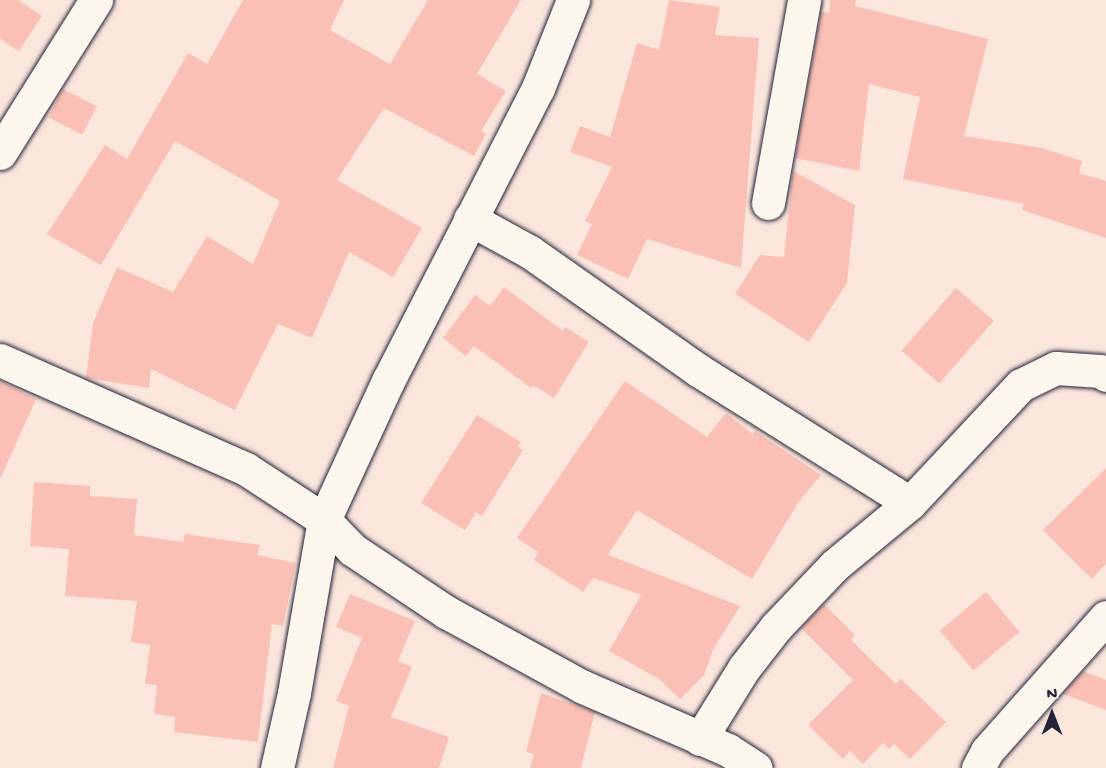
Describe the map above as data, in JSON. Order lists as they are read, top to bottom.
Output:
{
  "north": "top"
}
